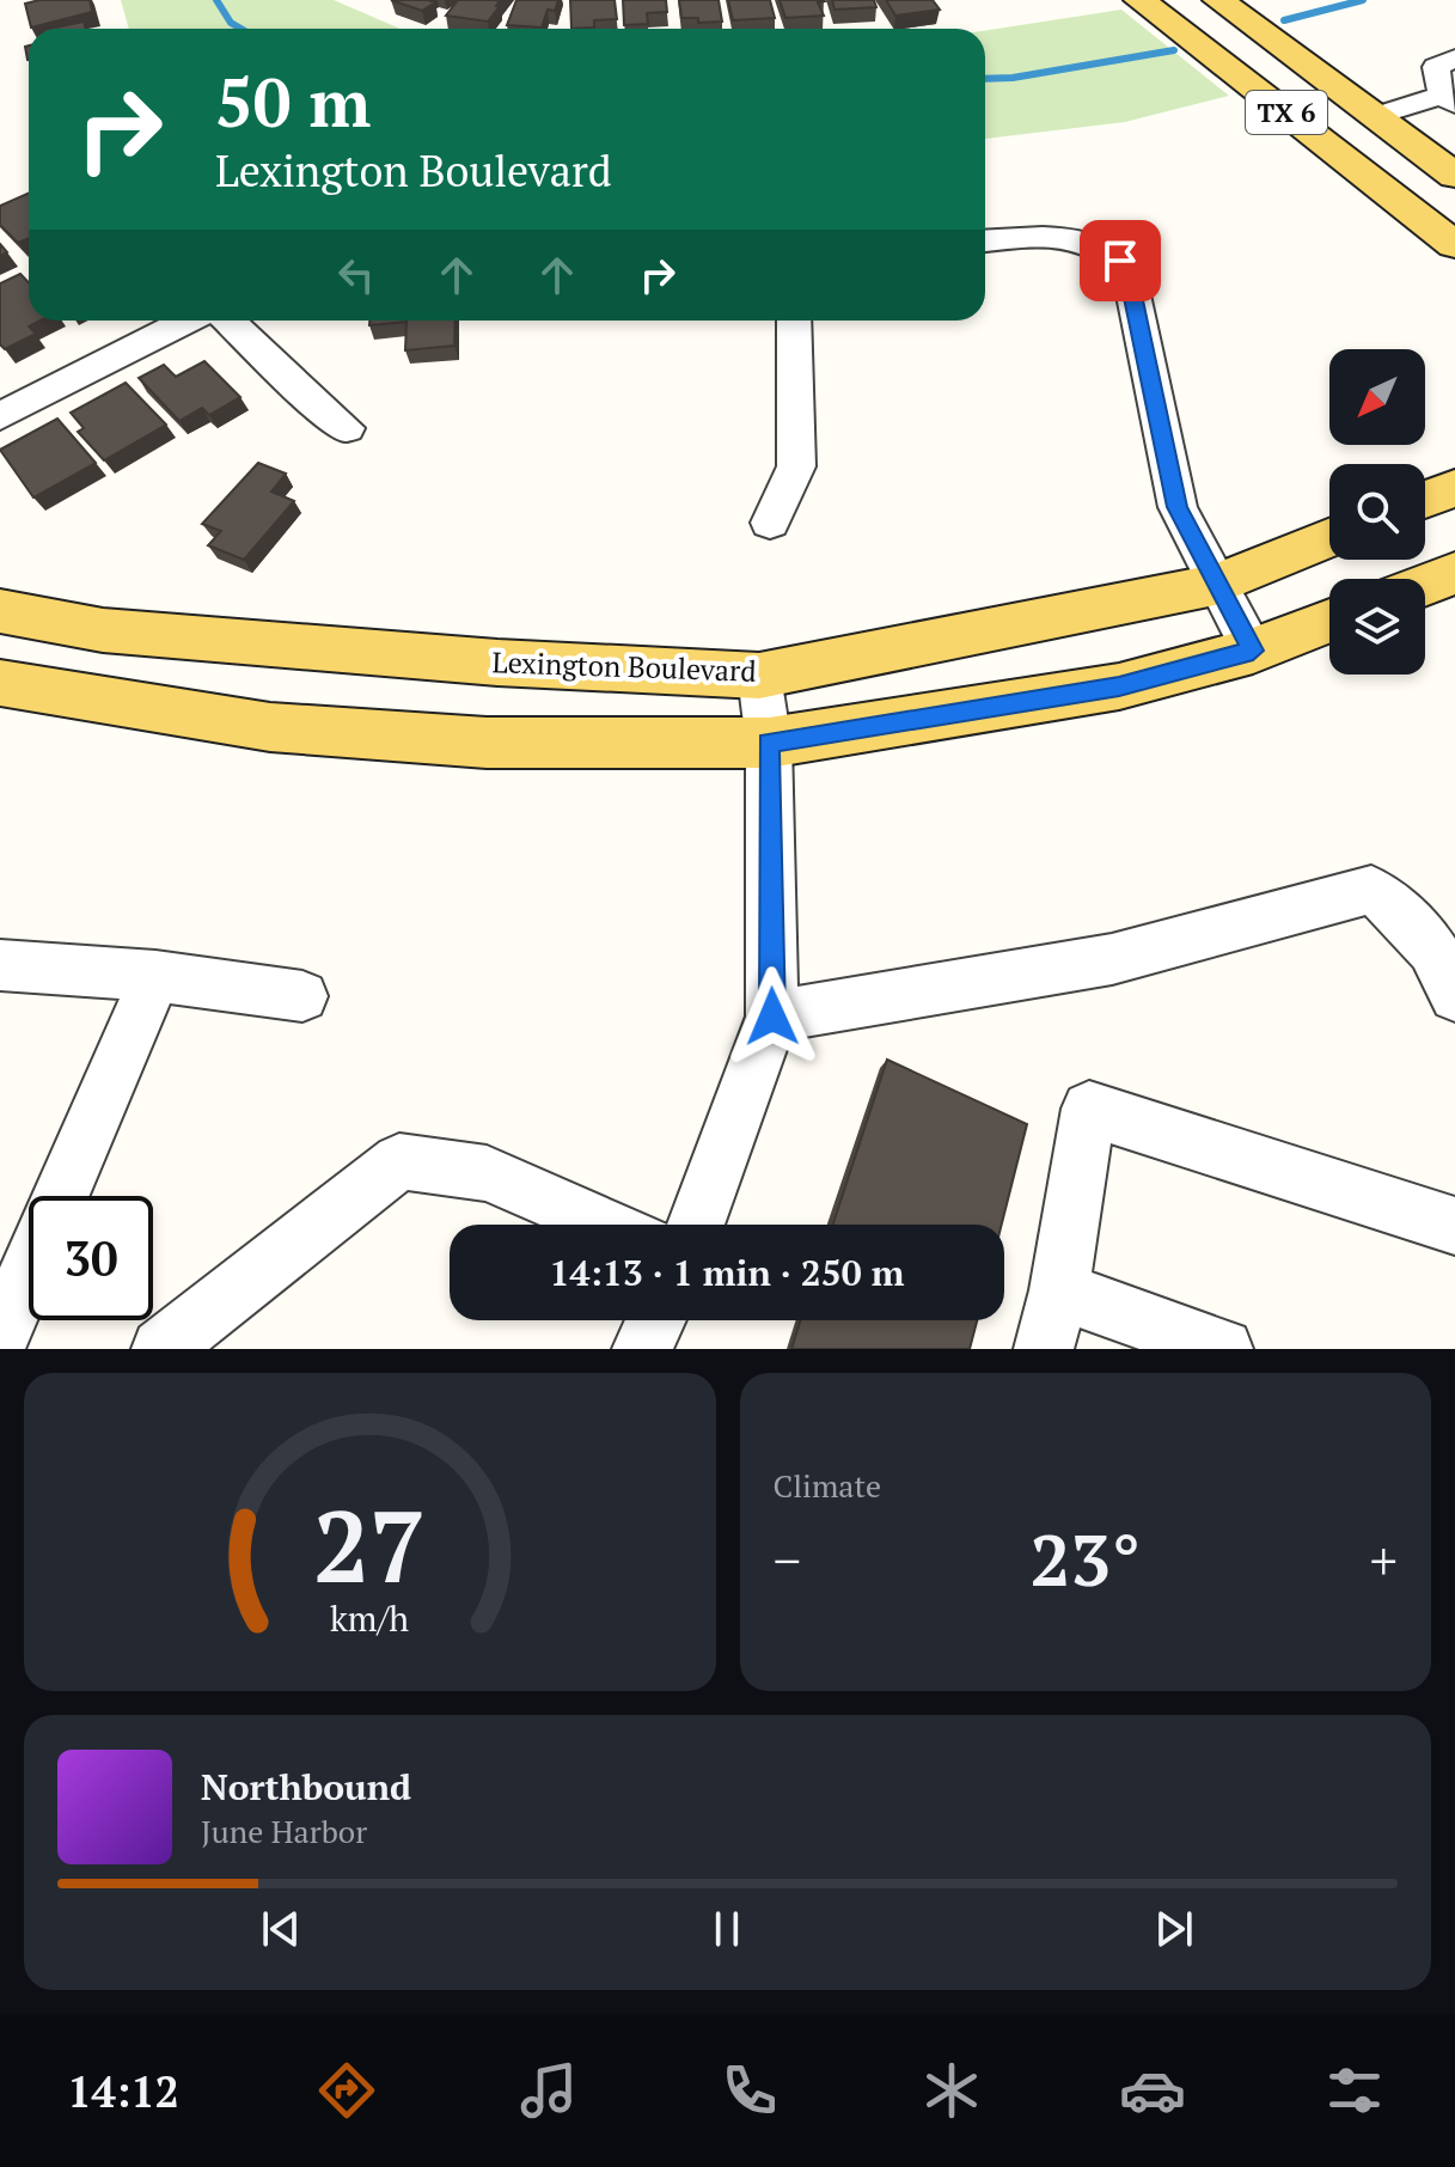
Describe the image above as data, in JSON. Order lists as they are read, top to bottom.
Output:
{
  "streets": {
    "main road": ["TX 6", "Lexington Boulevard"]
  },
  "north": "bottom left",
  "page": {
    "turn": ["50 m", "Lexington Boulevard"],
    "limit": "30",
    "trip": "14:13 · 1 min · 250 m",
    "tile": "Climate",
    "heat": ["−", "23°", "+"],
    "song": ["Northbound", "June Harbor"],
    "tabs": "14:12",
    "gauge": ["27", "km/h"]
  }
}
